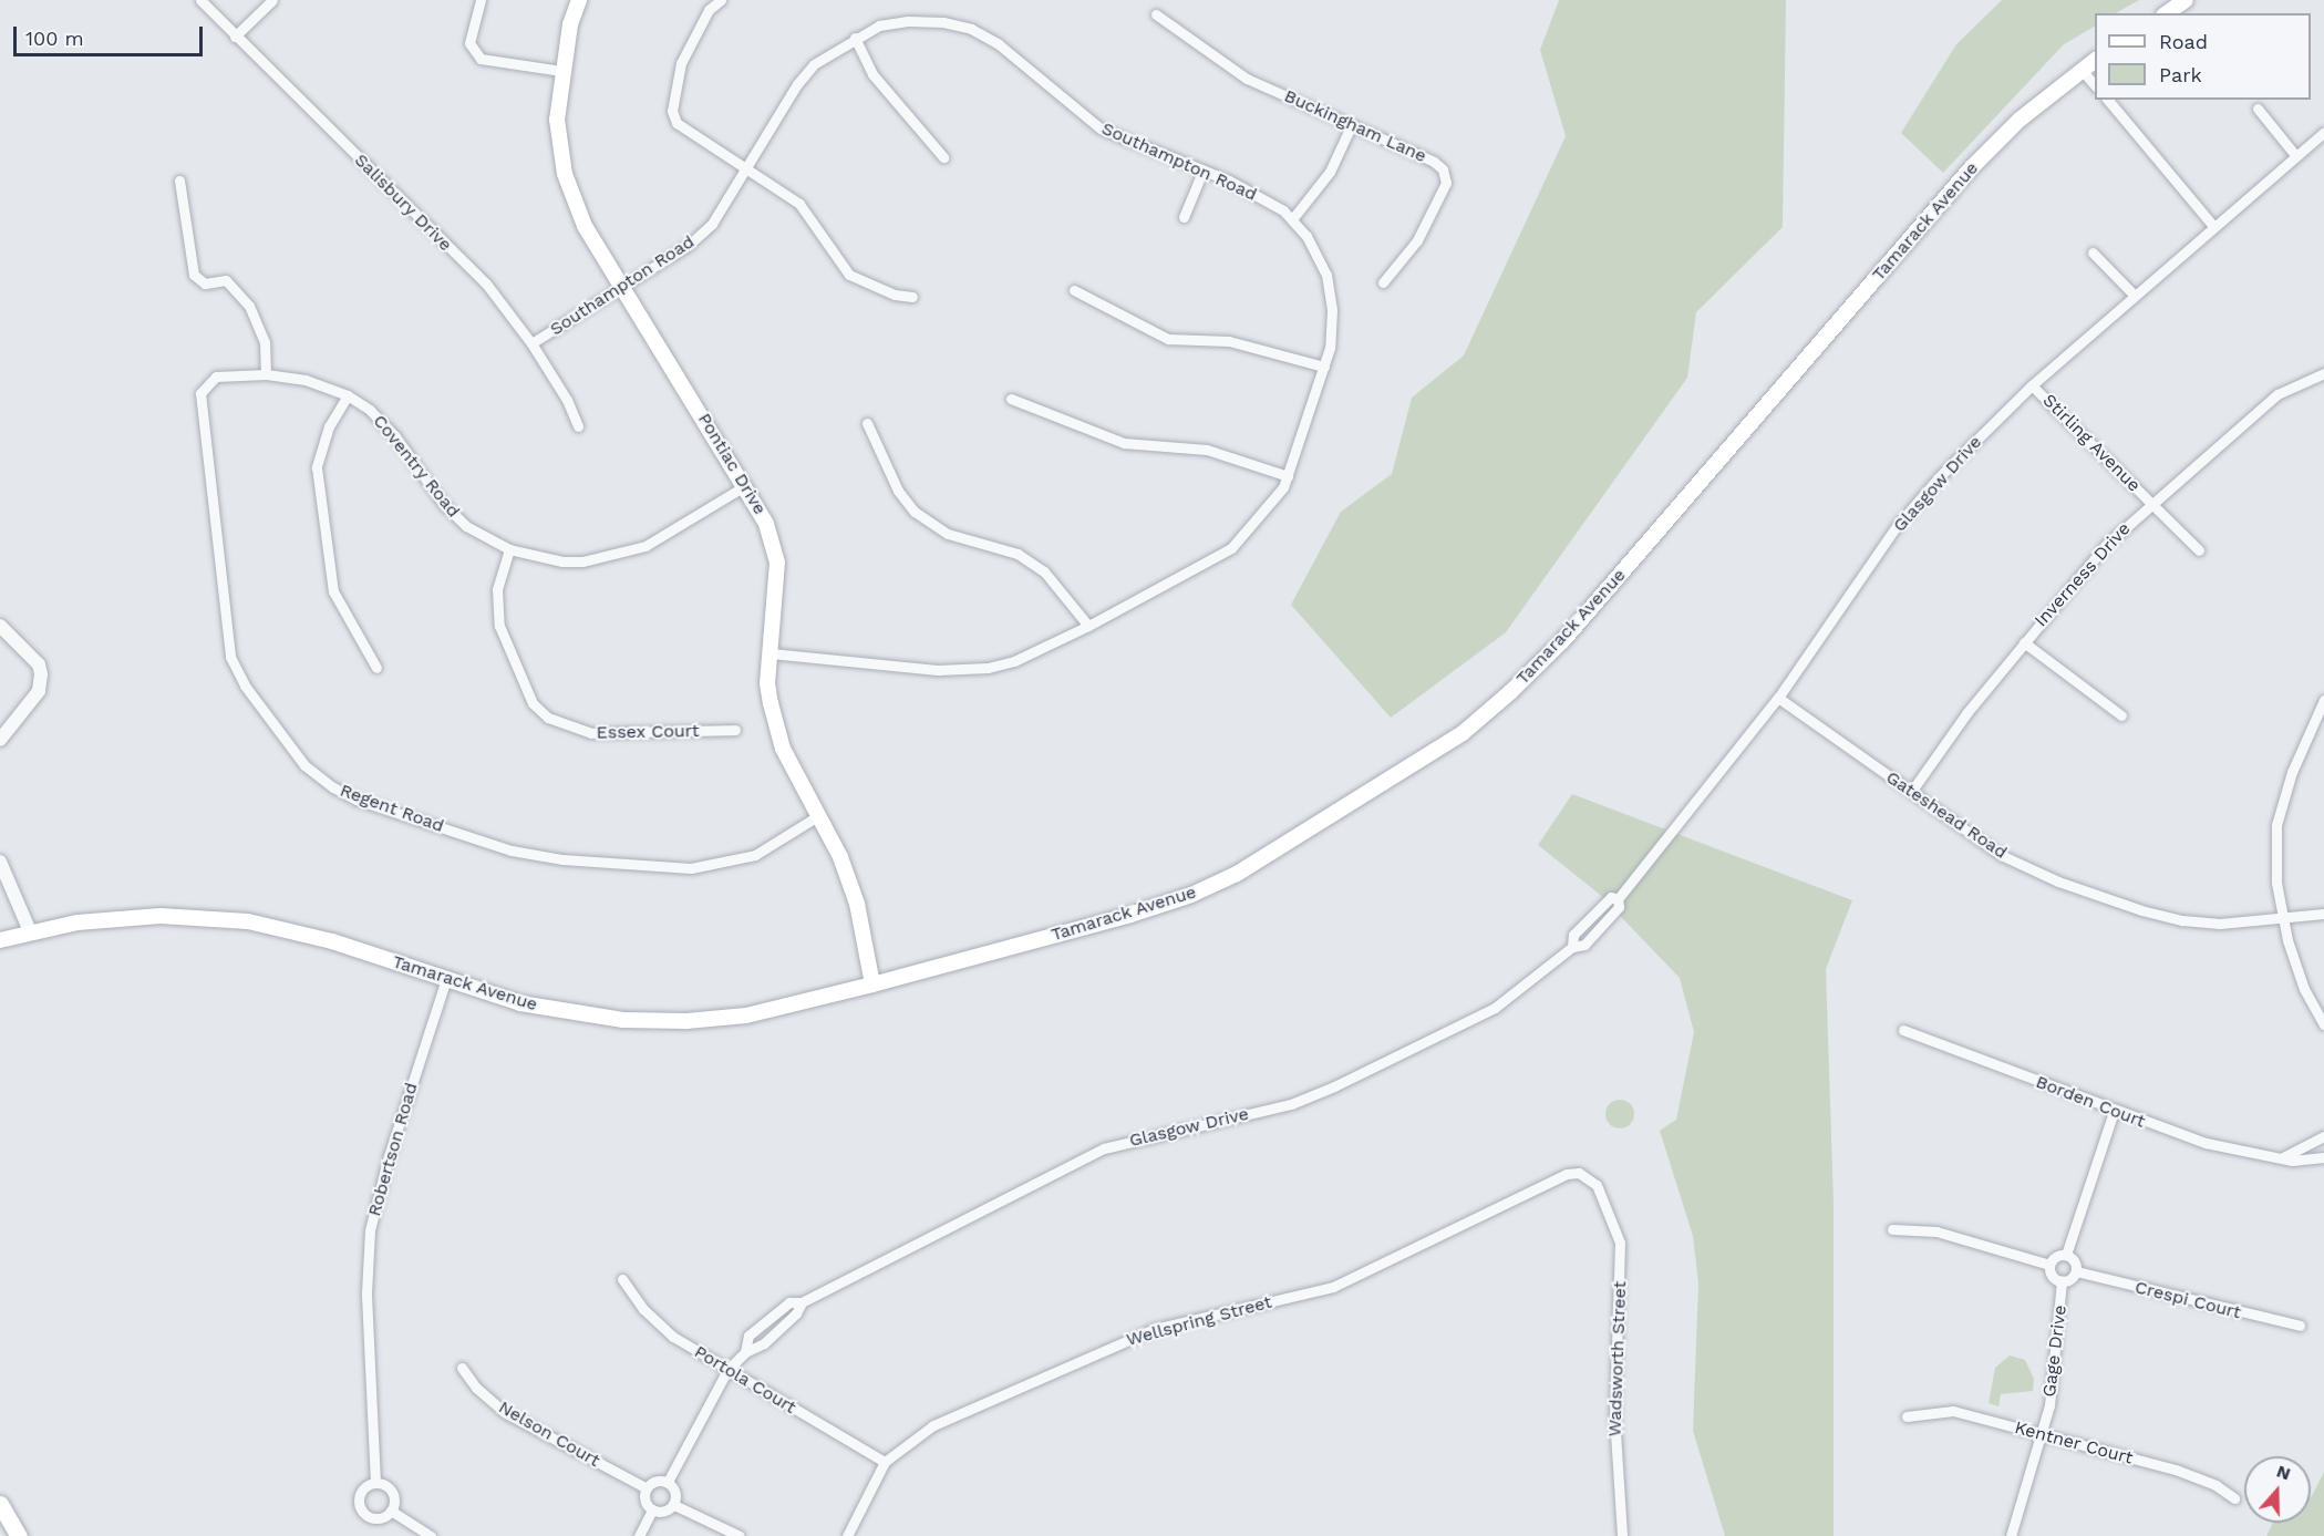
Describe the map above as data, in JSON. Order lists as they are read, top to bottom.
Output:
{
  "streets": {
    "main road": ["Tamarack Avenue", "Pontiac Drive"],
    "street": [
      "Buckingham Lane",
      "Southampton Road",
      "Salisbury Drive",
      "Stirling Avenue",
      "Coventry Road",
      "Glasgow Drive",
      "Inverness Drive",
      "Essex Court",
      "Regent Road",
      "Gateshead Road",
      "Borden Court",
      "Robertson Road",
      "Crespi Court",
      "Wellspring Street",
      "Gage Drive",
      "Wadsworth Street",
      "Portola Court",
      "Nelson Court",
      "Kentner Court"
    ]
  },
  "crossings": [
    ["Southampton Road", "Salisbury Drive"],
    ["Southampton Road", "Pontiac Drive"],
    ["Tamarack Avenue", "Pontiac Drive"],
    ["Tamarack Avenue", "Robertson Road"],
    ["Stirling Avenue", "Glasgow Drive"],
    ["Stirling Avenue", "Inverness Drive"],
    ["Pontiac Drive", "Coventry Road"],
    ["Pontiac Drive", "Regent Road"],
    ["Coventry Road", "Essex Court"],
    ["Coventry Road", "Regent Road"],
    ["Glasgow Drive", "Gateshead Road"],
    ["Glasgow Drive", "Portola Court"],
    ["Glasgow Drive", "Nelson Court"],
    ["Inverness Drive", "Gateshead Road"],
    ["Crespi Court", "Gage Drive"],
    ["Wellspring Street", "Wadsworth Street"],
    ["Wellspring Street", "Portola Court"],
    ["Gage Drive", "Kentner Court"]
  ],
  "legend": ["Road", "Park"],
  "scale_bar": "100 m",
  "north": "top"
}
